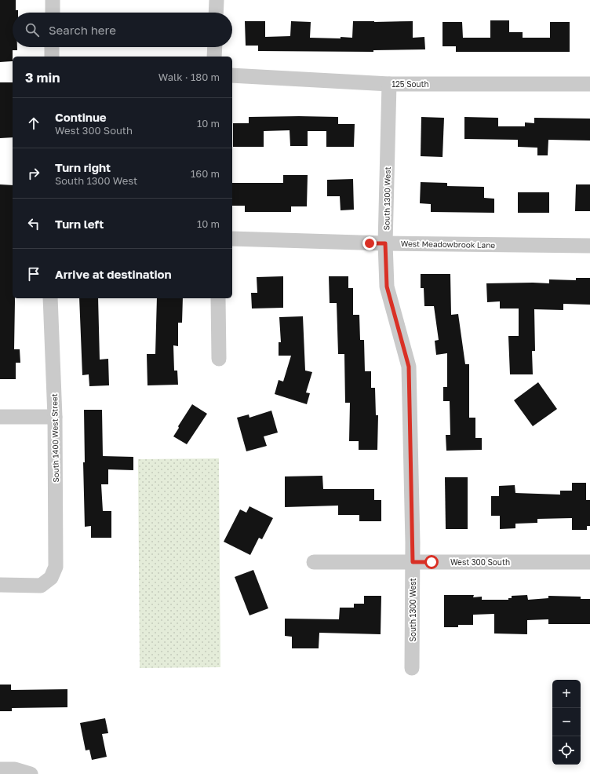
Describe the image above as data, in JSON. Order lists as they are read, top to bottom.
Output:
{
  "streets": {
    "street": [
      "125 South",
      "South 1300 West",
      "West Meadowbrook Lane",
      "South 1400 West Street",
      "West 300 South"
    ]
  },
  "crossings": [
    ["125 South", "South 1300 West"],
    ["South 1300 West", "West Meadowbrook Lane"],
    ["South 1300 West", "West 300 South"]
  ],
  "page": {
    "search": "Search here",
    "heading": ["3 min", "Walk · 180 m"],
    "list": [
      ["Continue", "West 300 South", "10 m"],
      ["Turn right", "South 1300 West", "160 m"],
      ["Turn left", "10 m"],
      "Arrive at destination"
    ],
    "map_buttons": ["+", "−"]
  }
}
